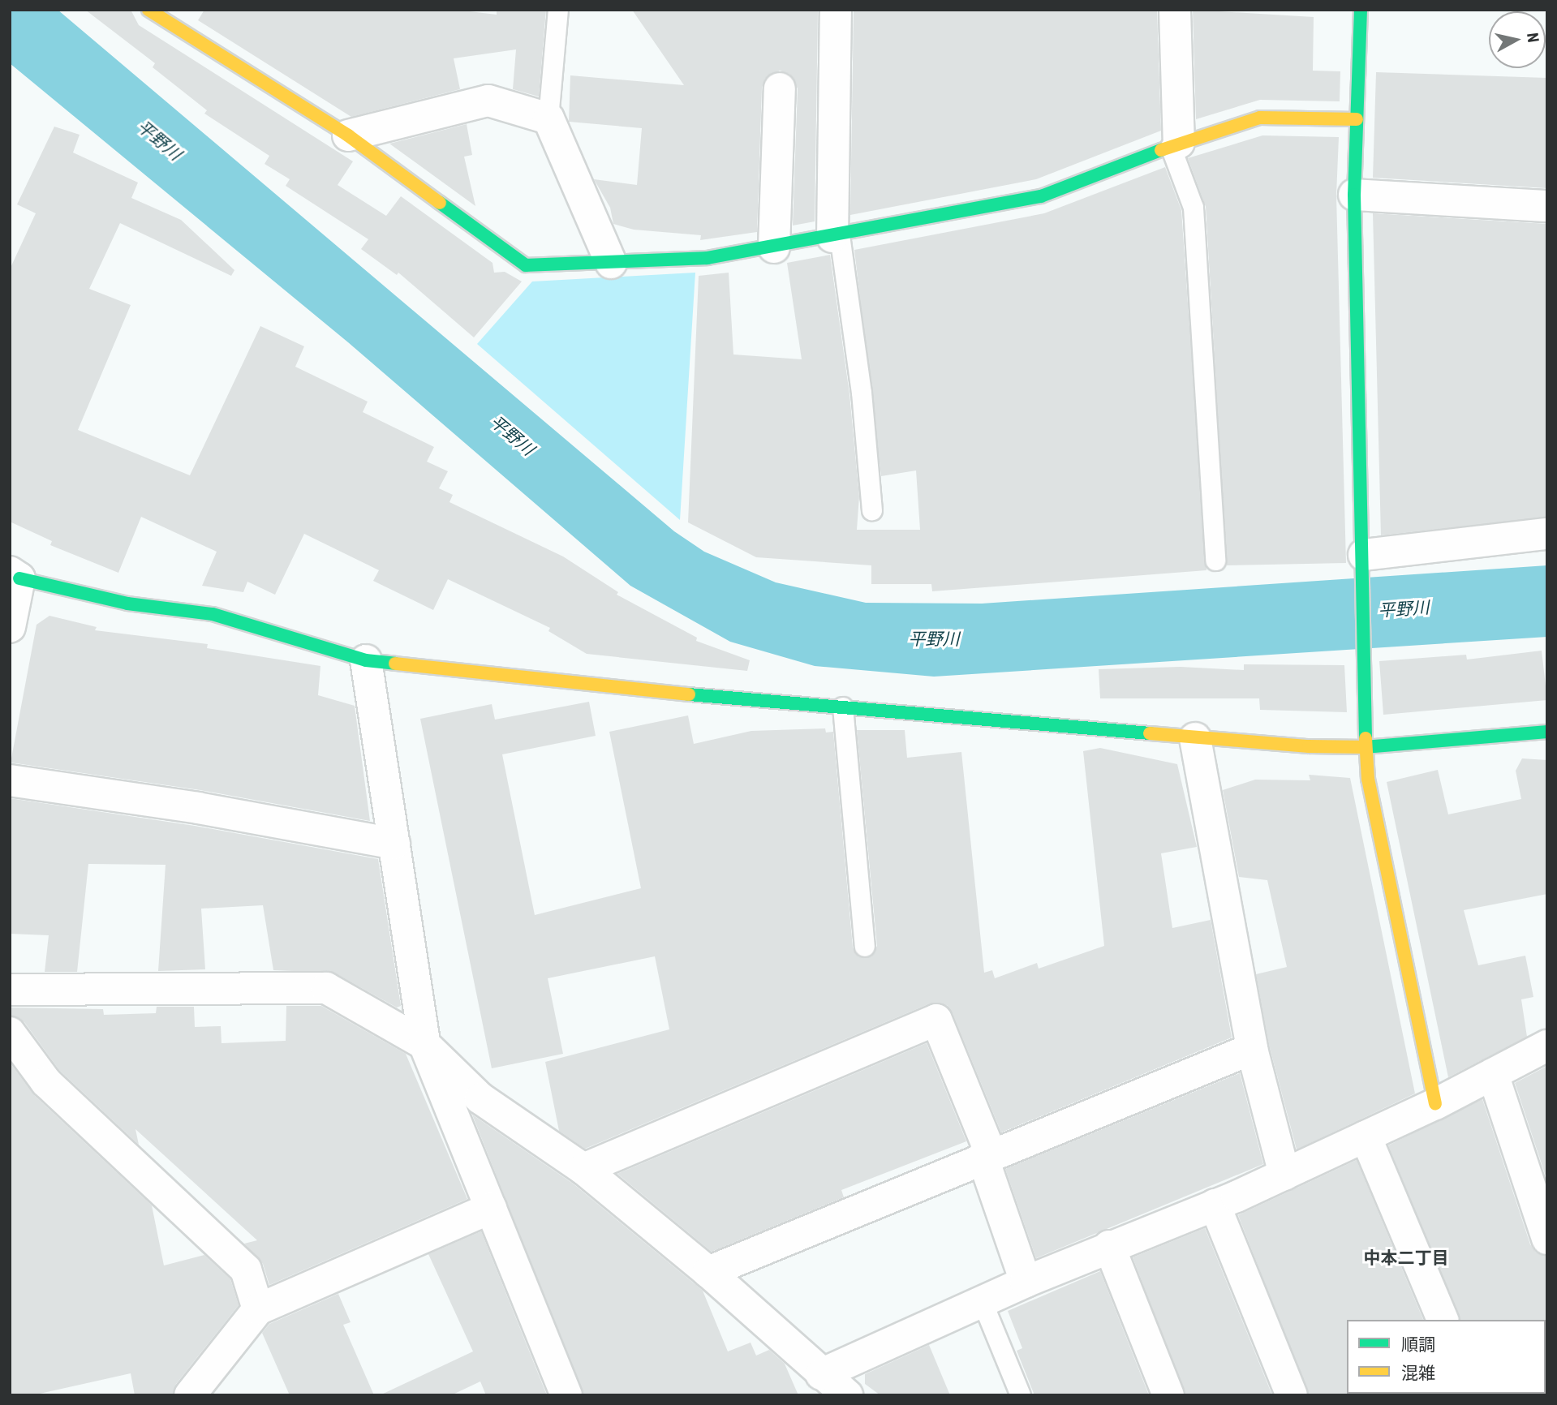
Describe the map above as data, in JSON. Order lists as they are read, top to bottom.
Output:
{
  "districts": ["中本二丁目"],
  "water": ["平野川"],
  "legend": ["順調", "混雑"],
  "north": "right"
}
